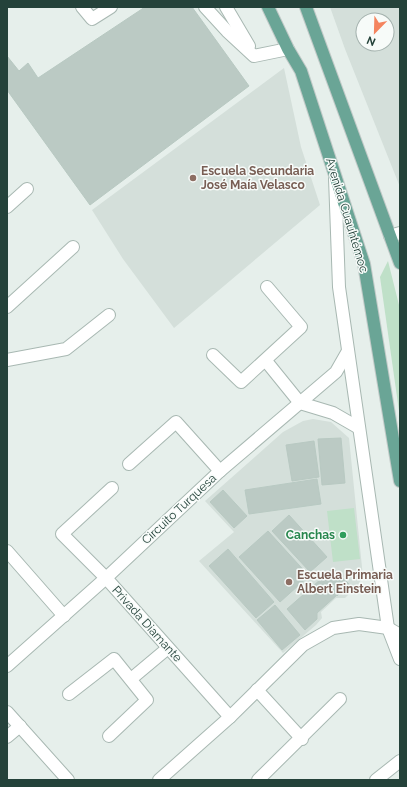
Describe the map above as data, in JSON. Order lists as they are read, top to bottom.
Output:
{
  "streets": {
    "main road": ["Avenida Cuauhtémoc"],
    "street": ["Circuito Turquesa", "Privada Diamante"]
  },
  "crossings": [
    ["Circuito Turquesa", "Privada Diamante"]
  ],
  "places": ["Escuela Secundaria José Maía Velasco", "Canchas", "Escuela Primaria Albert Einstein"],
  "north": "bottom left"
}
